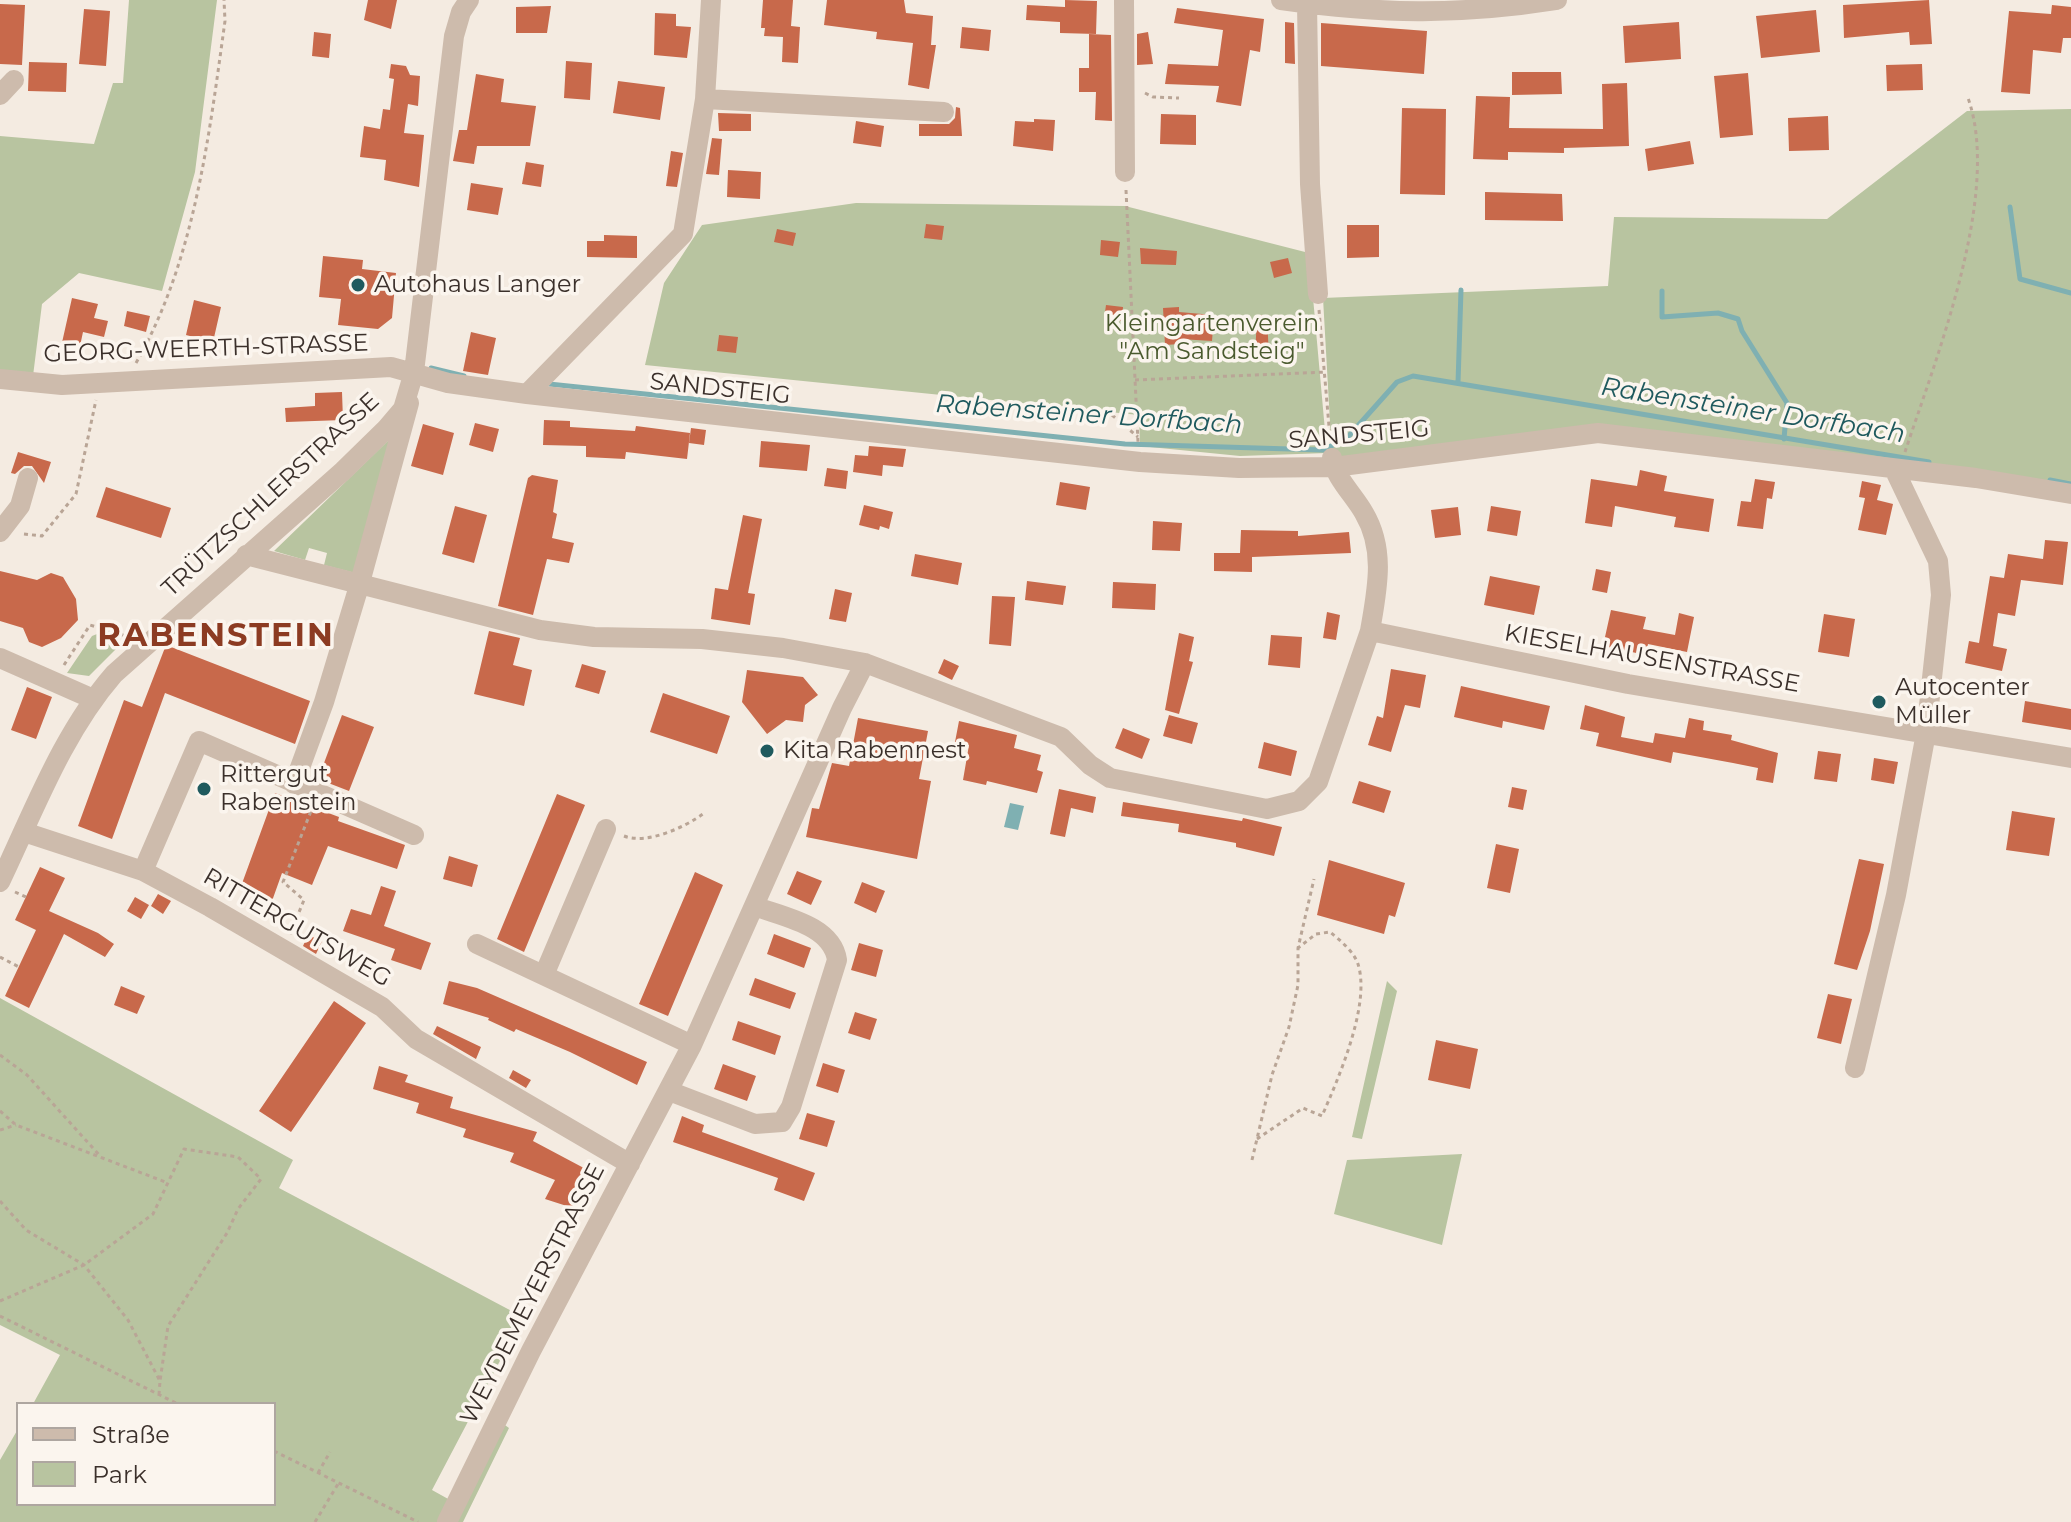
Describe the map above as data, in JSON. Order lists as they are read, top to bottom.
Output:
{
  "streets": {
    "street": [
      "GEORG-WEERTH-STRASSE",
      "SANDSTEIG",
      "TRÜTZSCHLERSTRASSE",
      "KIESELHAUSENSTRASSE",
      "RITTERGUTSWEG",
      "WEYDEMEYERSTRASSE"
    ]
  },
  "crossings": [
    ["GEORG-WEERTH-STRASSE", "SANDSTEIG"],
    ["GEORG-WEERTH-STRASSE", "TRÜTZSCHLERSTRASSE"],
    ["SANDSTEIG", "TRÜTZSCHLERSTRASSE"],
    ["TRÜTZSCHLERSTRASSE", "RITTERGUTSWEG"],
    ["RITTERGUTSWEG", "WEYDEMEYERSTRASSE"]
  ],
  "districts": ["RABENSTEIN"],
  "water": ["Rabensteiner Dorfbach"],
  "parks": ["Kleingartenverein \"Am Sandsteig\""],
  "places": [
    "Autohaus Langer",
    "Autocenter Müller",
    "Kita Rabennest",
    "Rittergut Rabenstein"
  ],
  "legend": ["Straße", "Park"]
}
